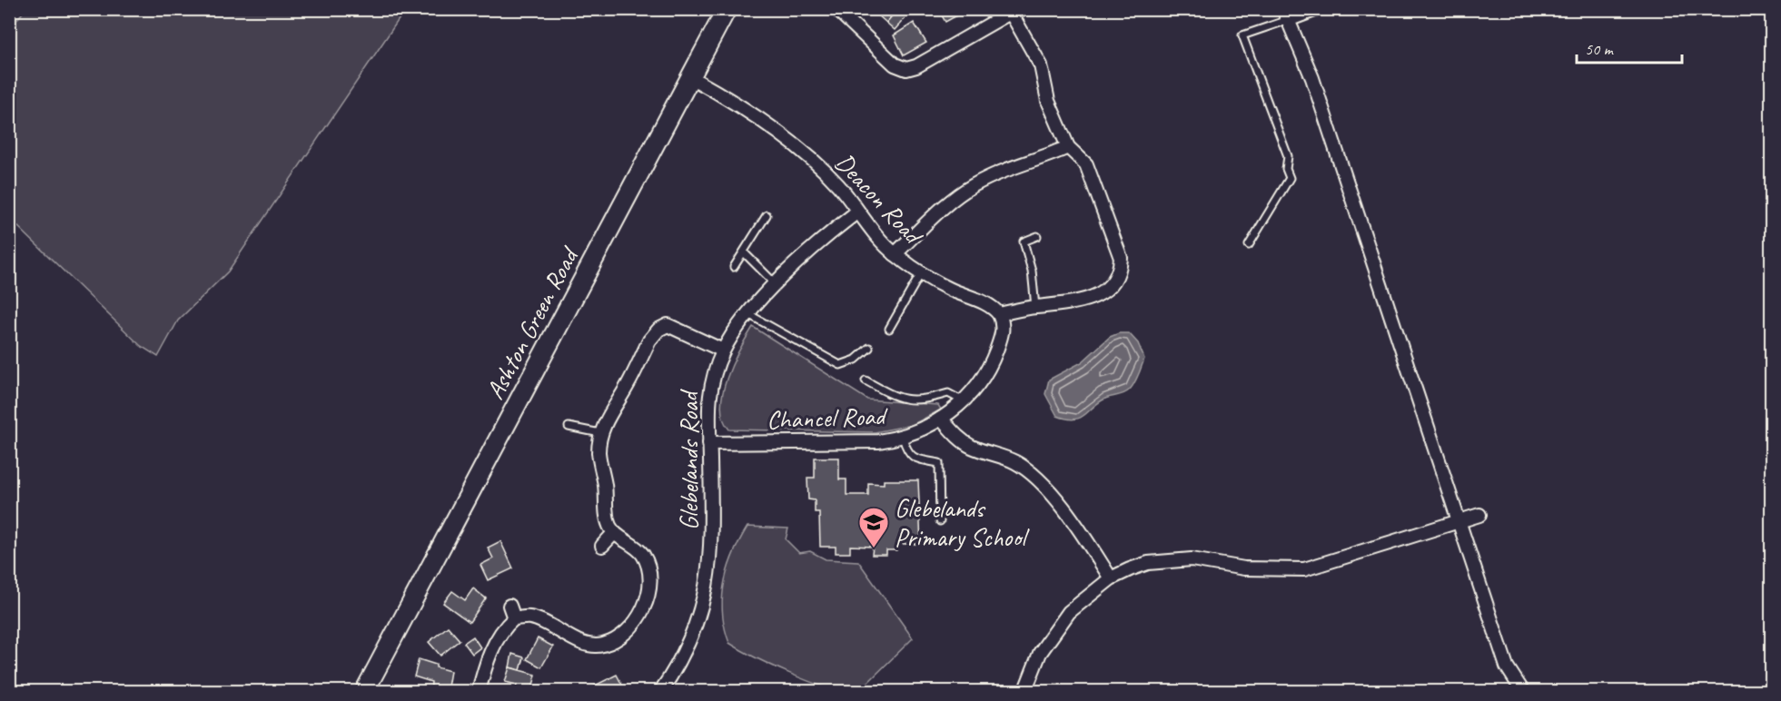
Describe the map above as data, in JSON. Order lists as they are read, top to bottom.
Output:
{
  "streets": {
    "street": [
      "Deacon Road",
      "Ashton Green Road",
      "Chancel Road",
      "Glebelands Road"
    ]
  },
  "crossings": [
    ["Deacon Road", "Ashton Green Road"],
    ["Deacon Road", "Chancel Road"],
    ["Deacon Road", "Glebelands Road"],
    ["Chancel Road", "Glebelands Road"]
  ],
  "places": {
    "school or university": ["Glebelands Primary School"]
  },
  "scale_bar": "50 m"
}
